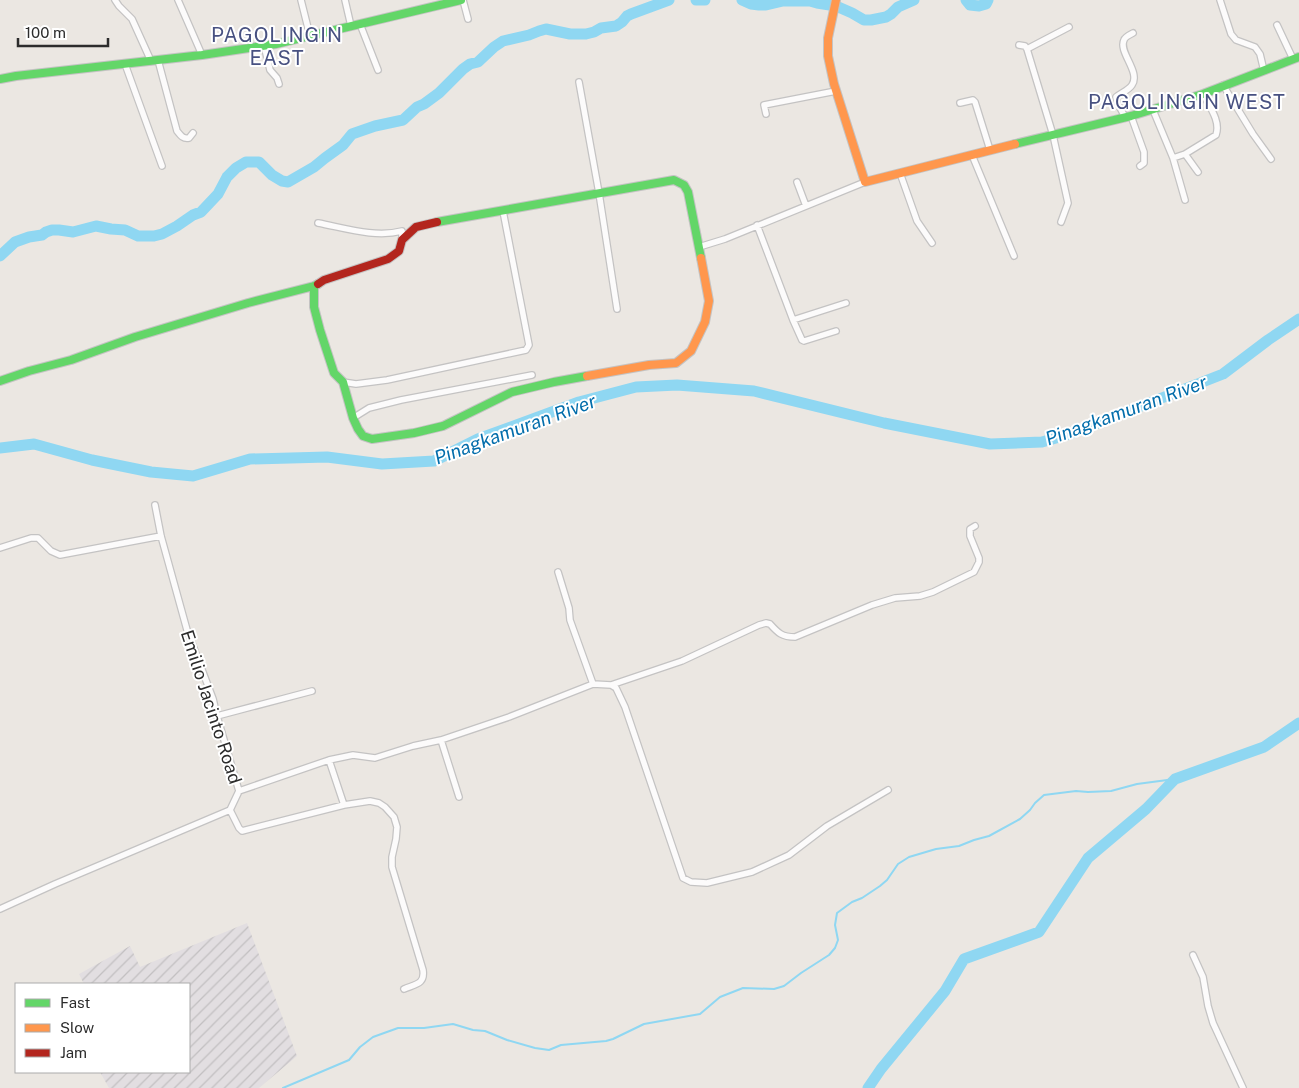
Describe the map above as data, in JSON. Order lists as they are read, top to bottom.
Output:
{
  "streets": {
    "street": ["Emilio Jacinto Road"]
  },
  "districts": ["PAGOLINGIN EAST", "PAGOLINGIN WEST"],
  "water": ["Pinagkamuran River"],
  "legend": ["Fast", "Slow", "Jam"],
  "scale_bar": "100 m"
}
